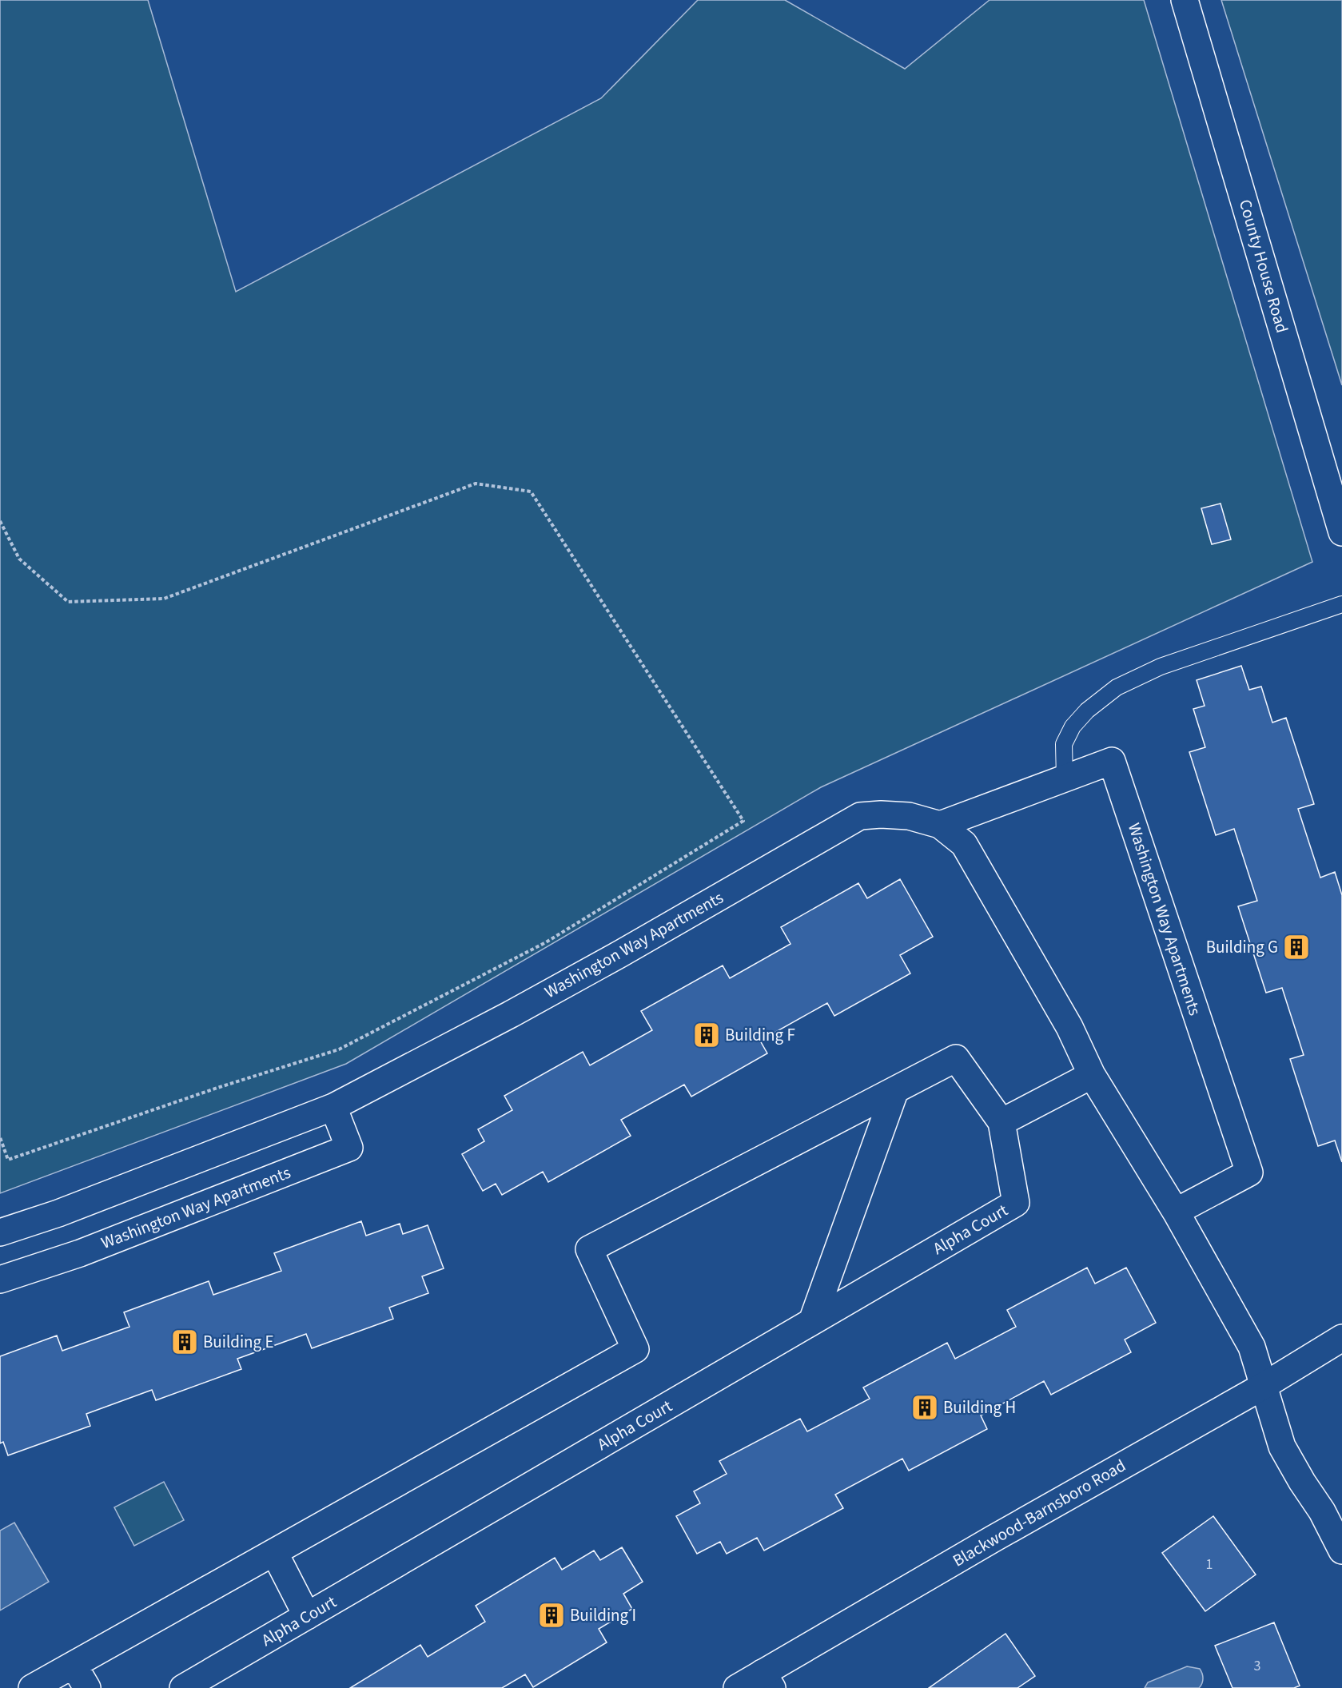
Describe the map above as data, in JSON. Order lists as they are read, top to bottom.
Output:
{
  "streets": {
    "street": [
      "County House Road",
      "Washington Way Apartments",
      "Alpha Court",
      "Blackwood-Barnsboro Road"
    ]
  },
  "crossings": [
    ["Washington Way Apartments", "Blackwood-Barnsboro Road"]
  ],
  "places": {
    "building": [
      "Building G",
      "Building F",
      "Building E",
      "Building H",
      "Building I"
    ]
  },
  "house_numbers": ["1", "3"]
}
